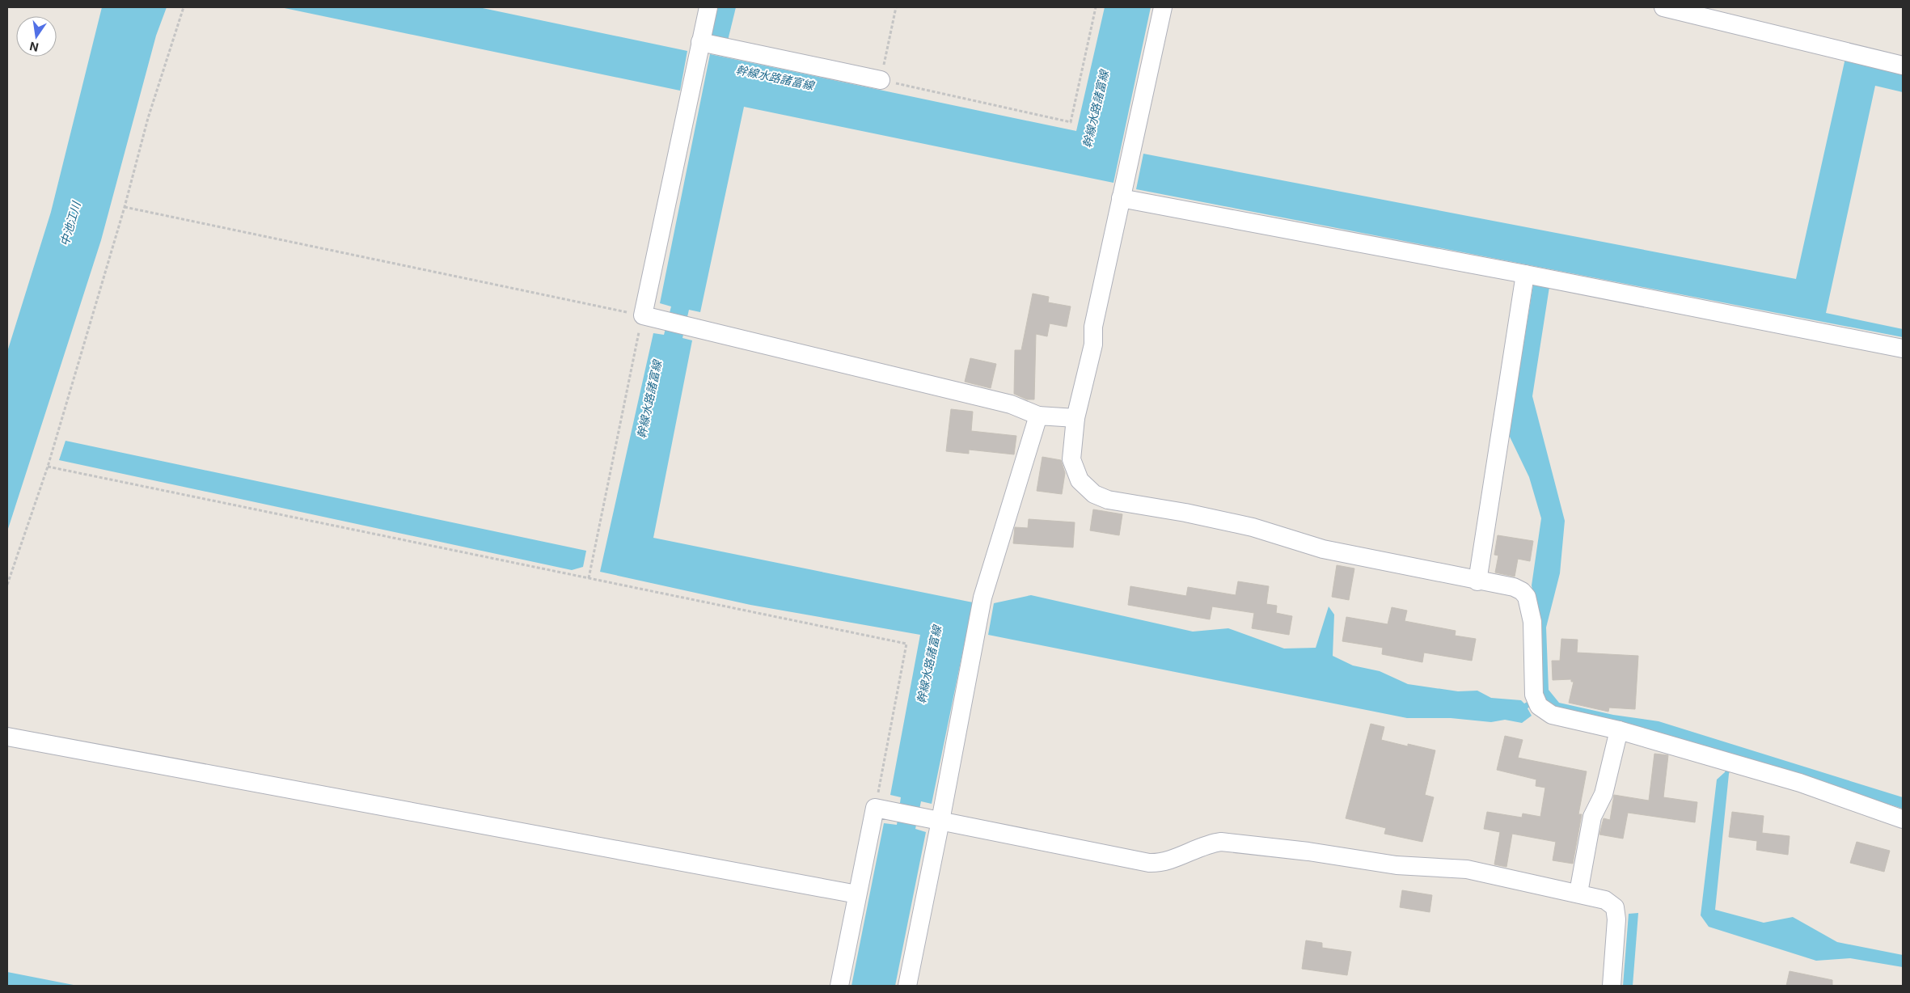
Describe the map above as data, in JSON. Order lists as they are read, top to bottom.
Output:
{
  "water": ["幹線水路諸富線", "中池江川"],
  "north": "bottom"
}
